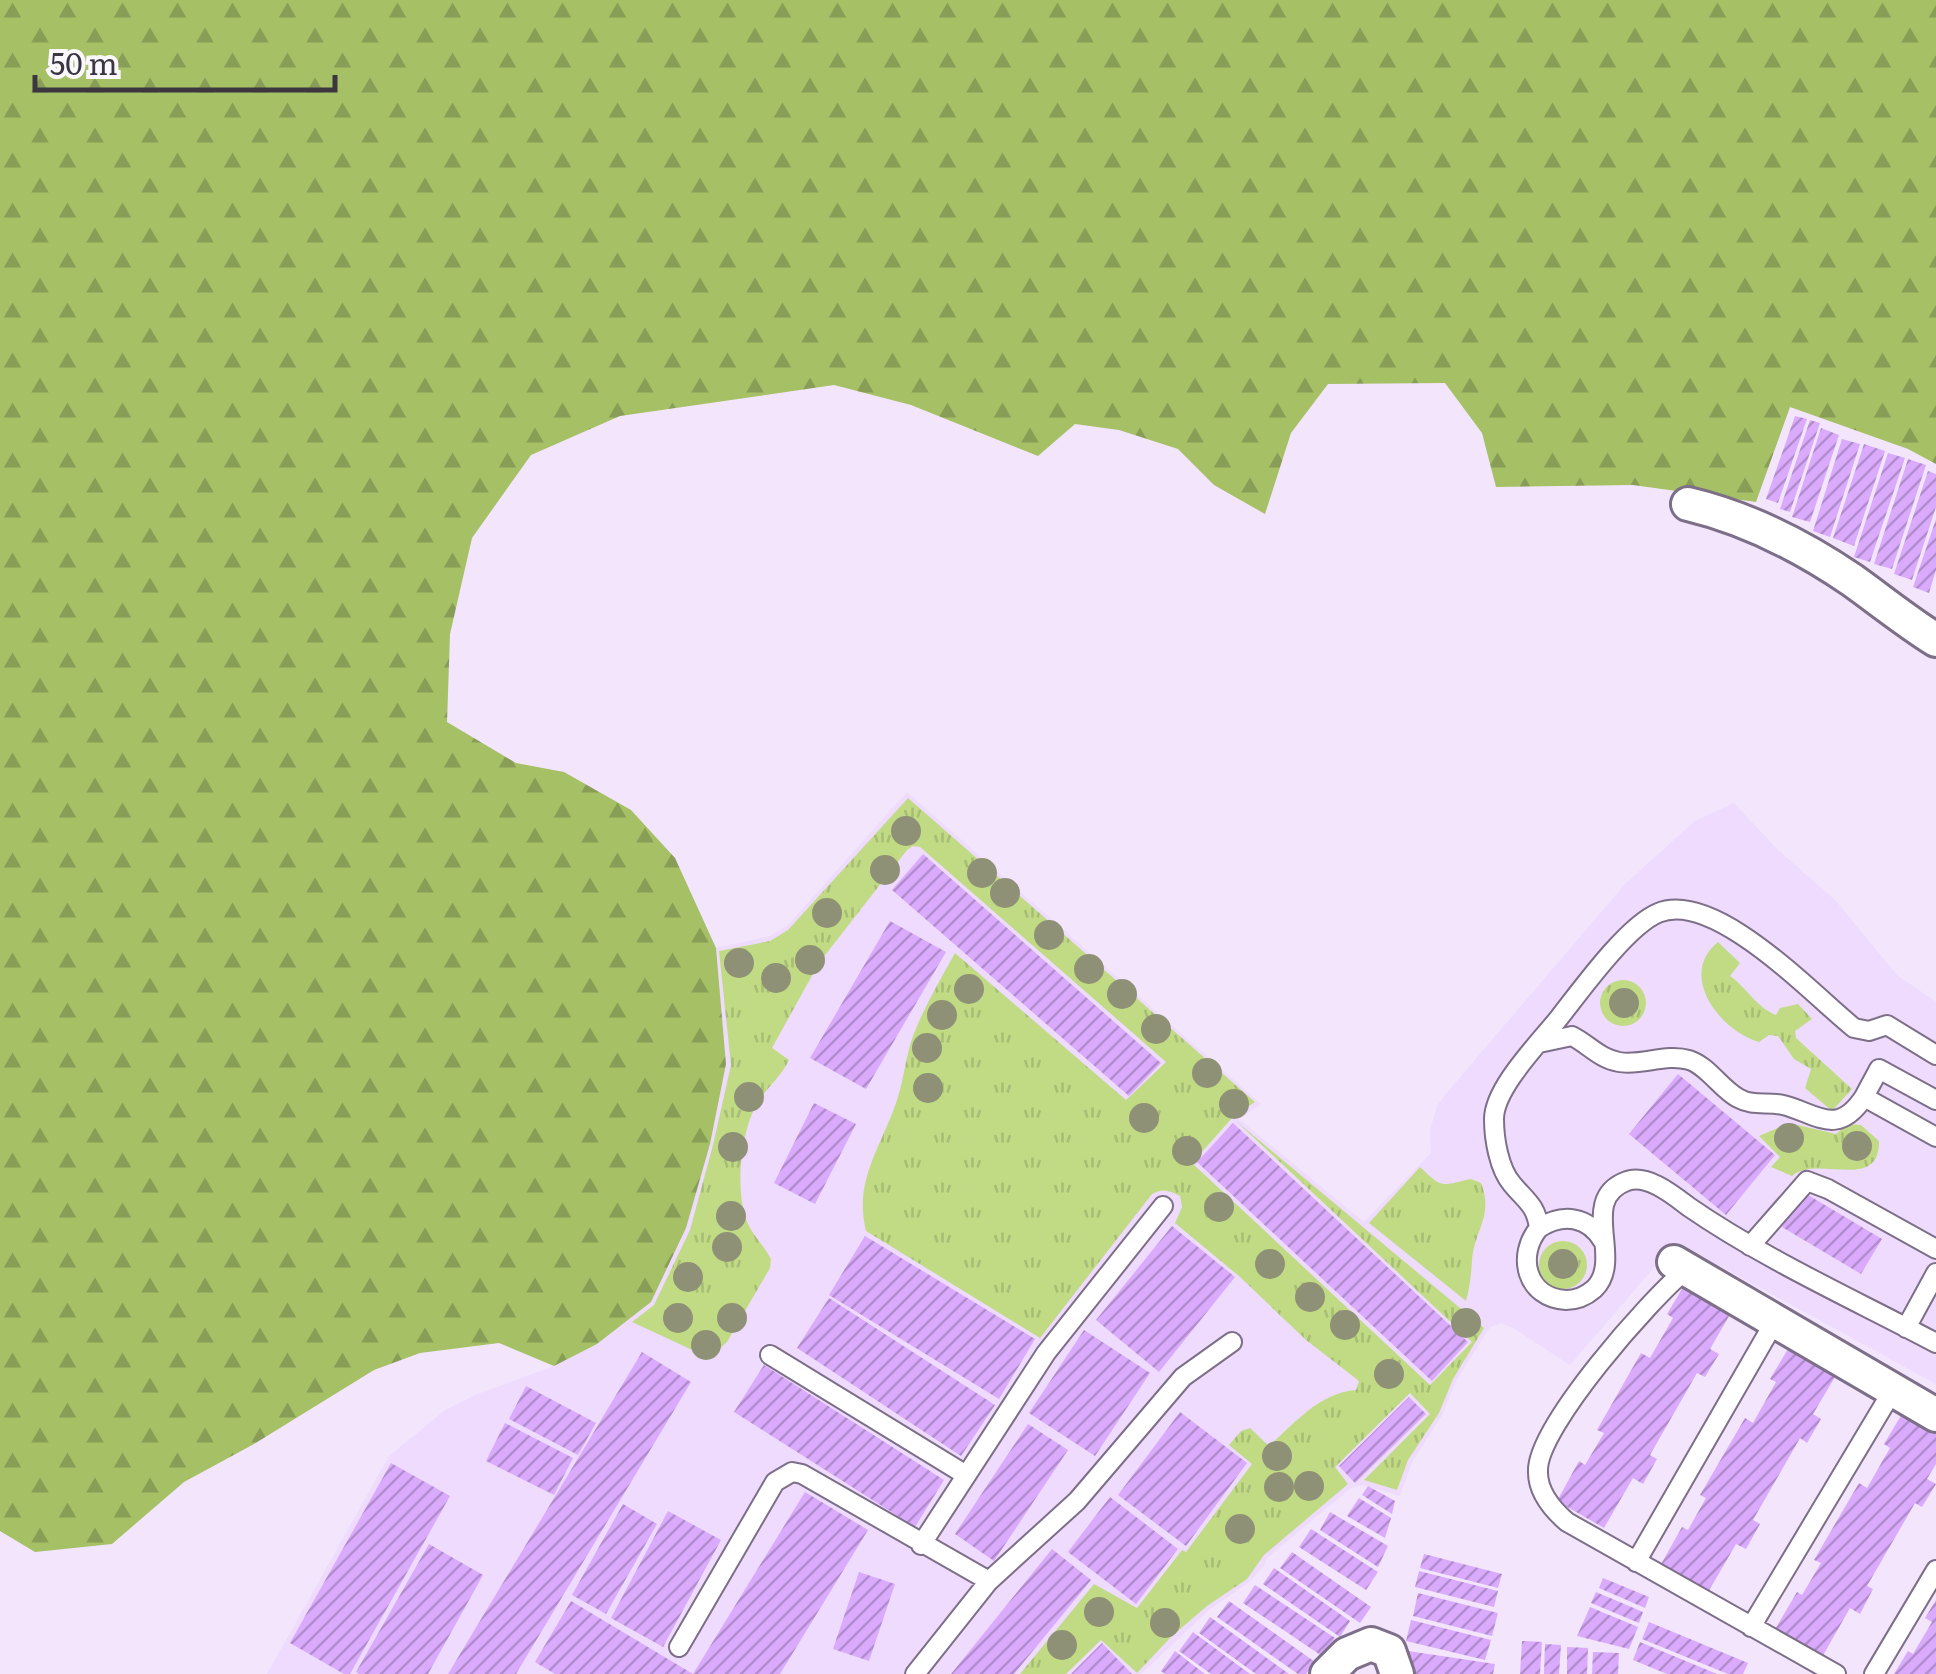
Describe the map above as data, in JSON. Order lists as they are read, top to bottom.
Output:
{
  "scale_bar": "50 m"
}
